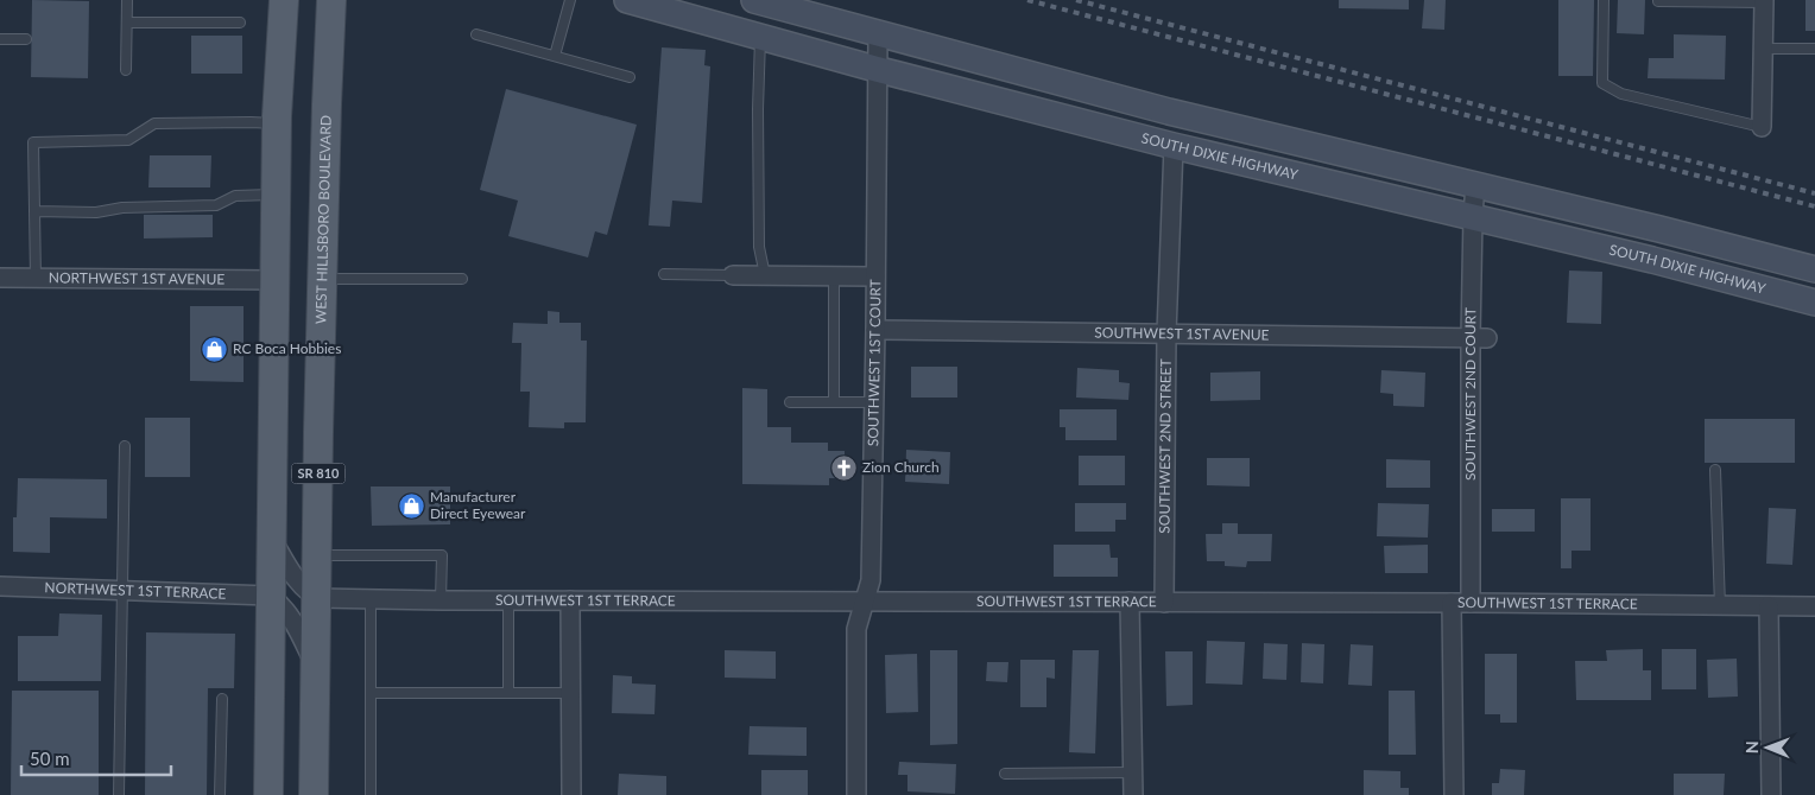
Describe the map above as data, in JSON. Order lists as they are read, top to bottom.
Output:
{
  "streets": {
    "main road": ["SOUTH DIXIE HIGHWAY", "WEST HILLSBORO BOULEVARD", "SR 810"],
    "street": [
      "NORTHWEST 1ST AVENUE",
      "SOUTHWEST 1ST AVENUE",
      "SOUTHWEST 1ST COURT",
      "SOUTHWEST 2ND COURT",
      "SOUTHWEST 2ND STREET",
      "NORTHWEST 1ST TERRACE",
      "SOUTHWEST 1ST TERRACE"
    ]
  },
  "crossings": [
    ["SOUTH DIXIE HIGHWAY", "SOUTHWEST 1ST COURT"],
    ["SOUTH DIXIE HIGHWAY", "SOUTHWEST 2ND COURT"],
    ["SOUTH DIXIE HIGHWAY", "SOUTHWEST 2ND STREET"],
    ["WEST HILLSBORO BOULEVARD", "SOUTHWEST 1ST TERRACE"],
    ["NORTHWEST 1ST AVENUE", "SR 810"],
    ["SOUTHWEST 1ST AVENUE", "SOUTHWEST 1ST COURT"],
    ["SOUTHWEST 1ST AVENUE", "SOUTHWEST 2ND COURT"],
    ["SOUTHWEST 1ST AVENUE", "SOUTHWEST 2ND STREET"],
    ["SOUTHWEST 1ST COURT", "SOUTHWEST 1ST TERRACE"],
    ["SOUTHWEST 2ND COURT", "SOUTHWEST 1ST TERRACE"],
    ["SOUTHWEST 2ND STREET", "SOUTHWEST 1ST TERRACE"],
    ["SR 810", "NORTHWEST 1ST TERRACE"]
  ],
  "places": {
    "shop": ["RC Boca Hobbies", "Manufacturer Direct Eyewear"],
    "church": ["Zion Church"]
  },
  "scale_bar": "50 m",
  "north": "left"
}
